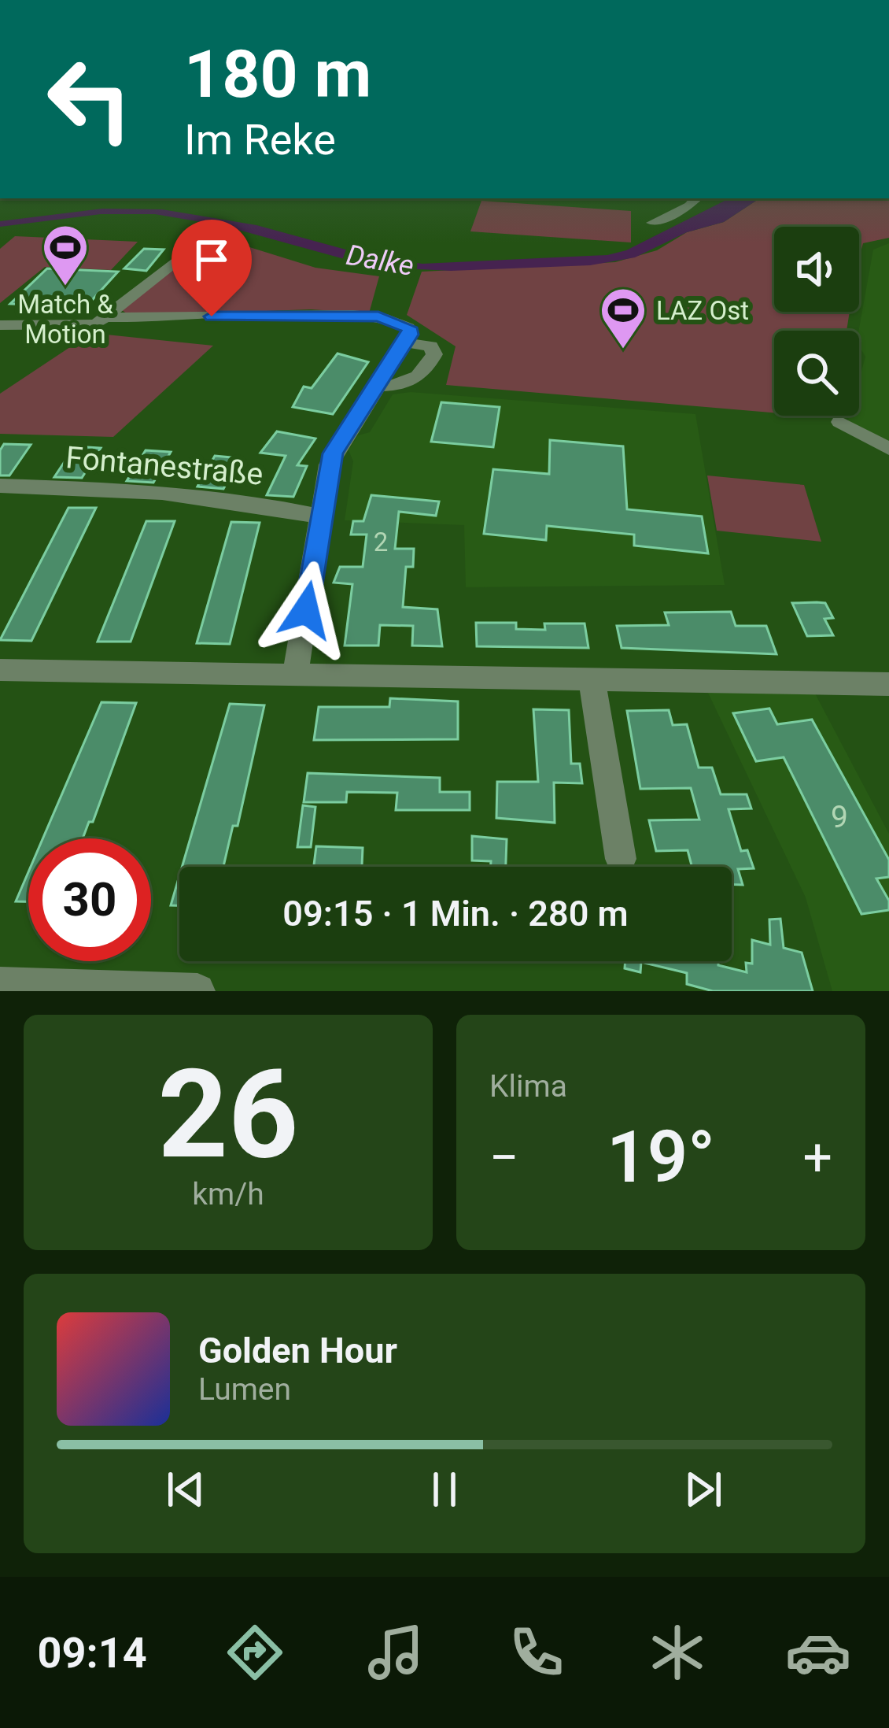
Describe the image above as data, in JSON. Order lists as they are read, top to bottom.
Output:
{
  "streets": {
    "street": ["Fontanestraße"]
  },
  "water": ["Dalke"],
  "places": {
    "sports": ["Match & Motion", "LAZ Ost"]
  },
  "house_numbers": ["2", "9"],
  "page": {
    "turn": ["180 m", "Im Reke"],
    "limit": "30",
    "trip": "09:15 · 1 Min. · 280 m",
    "tile": [
      ["26", "km/h"],
      "Klima"
    ],
    "heat": ["−", "19°", "+"],
    "song": ["Golden Hour", "Lumen"],
    "tabs": "09:14"
  }
}
